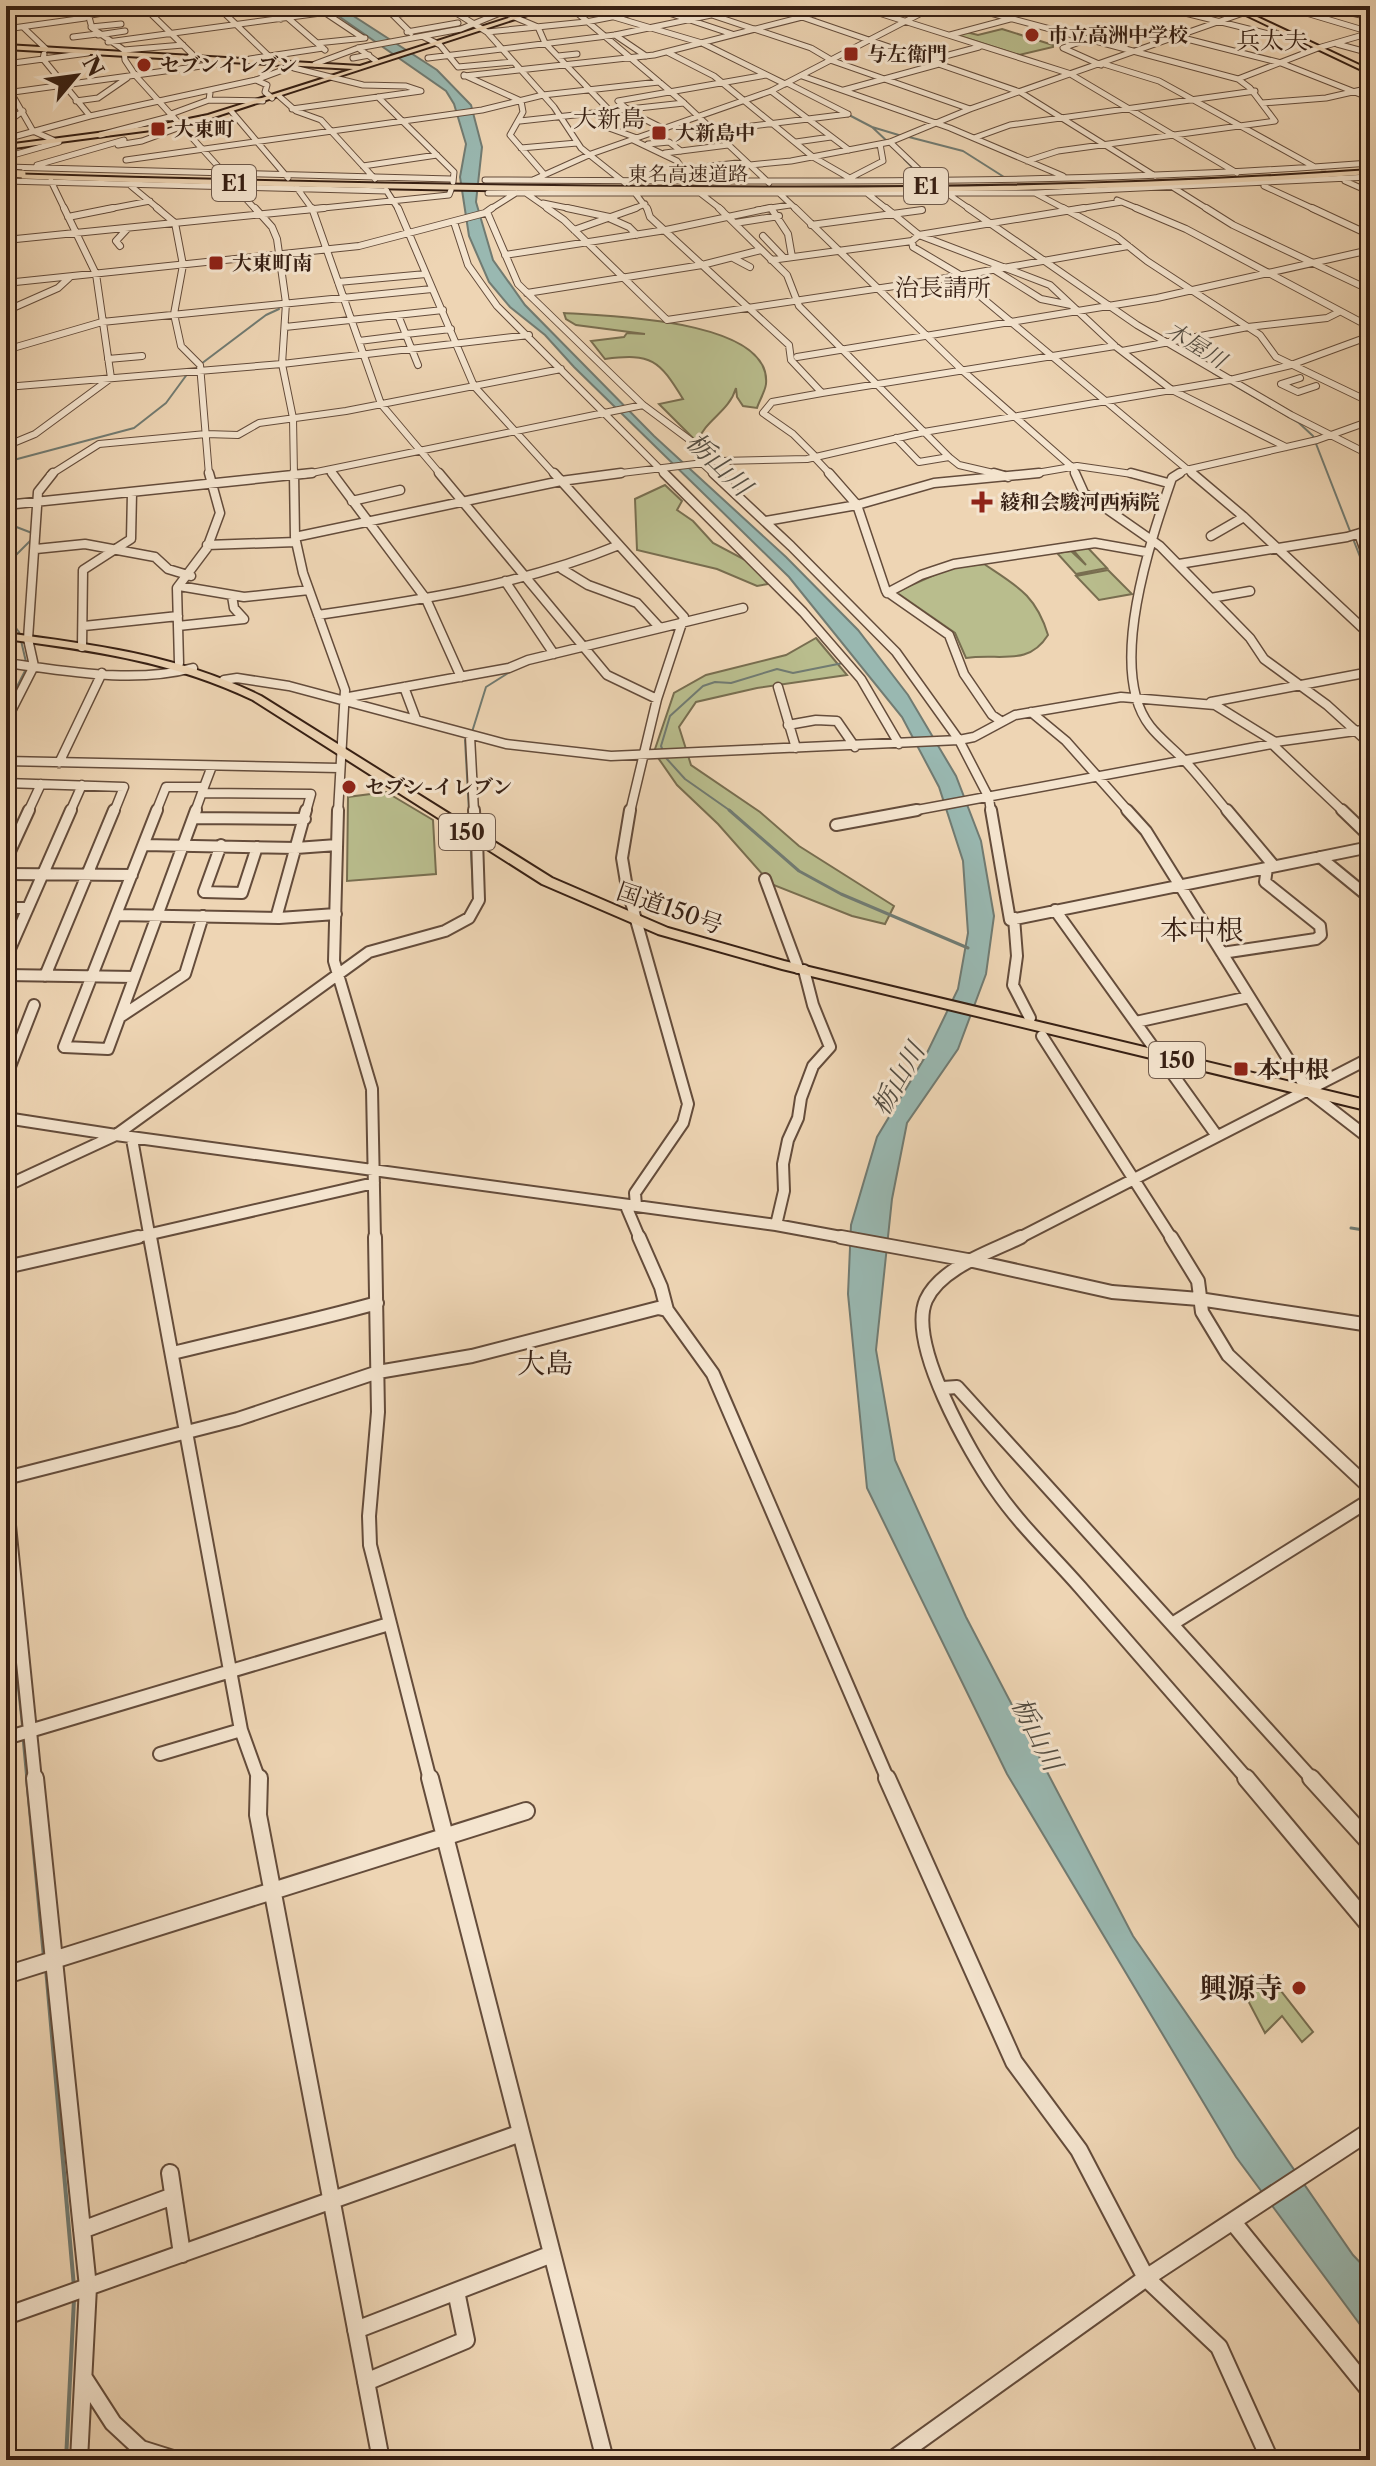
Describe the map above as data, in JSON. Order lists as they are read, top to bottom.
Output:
{
  "streets": {
    "highway": [
      "東名高速道路",
      "E1",
      "150",
      "国道150号"
    ]
  },
  "districts": [
    "兵太夫",
    "大新島",
    "治長請所",
    "本中根",
    "大島"
  ],
  "water": ["木屋川", "栃山川"],
  "places": {
    "other": [
      "市立高洲中学校",
      "セブンイレブン",
      "セブン-イレブン",
      "興源寺"
    ],
    "transit": [
      "与左衛門",
      "大東町",
      "大新島中",
      "大東町南",
      "本中根"
    ],
    "health": ["綾和会駿河西病院"]
  },
  "north": "top right"
}
